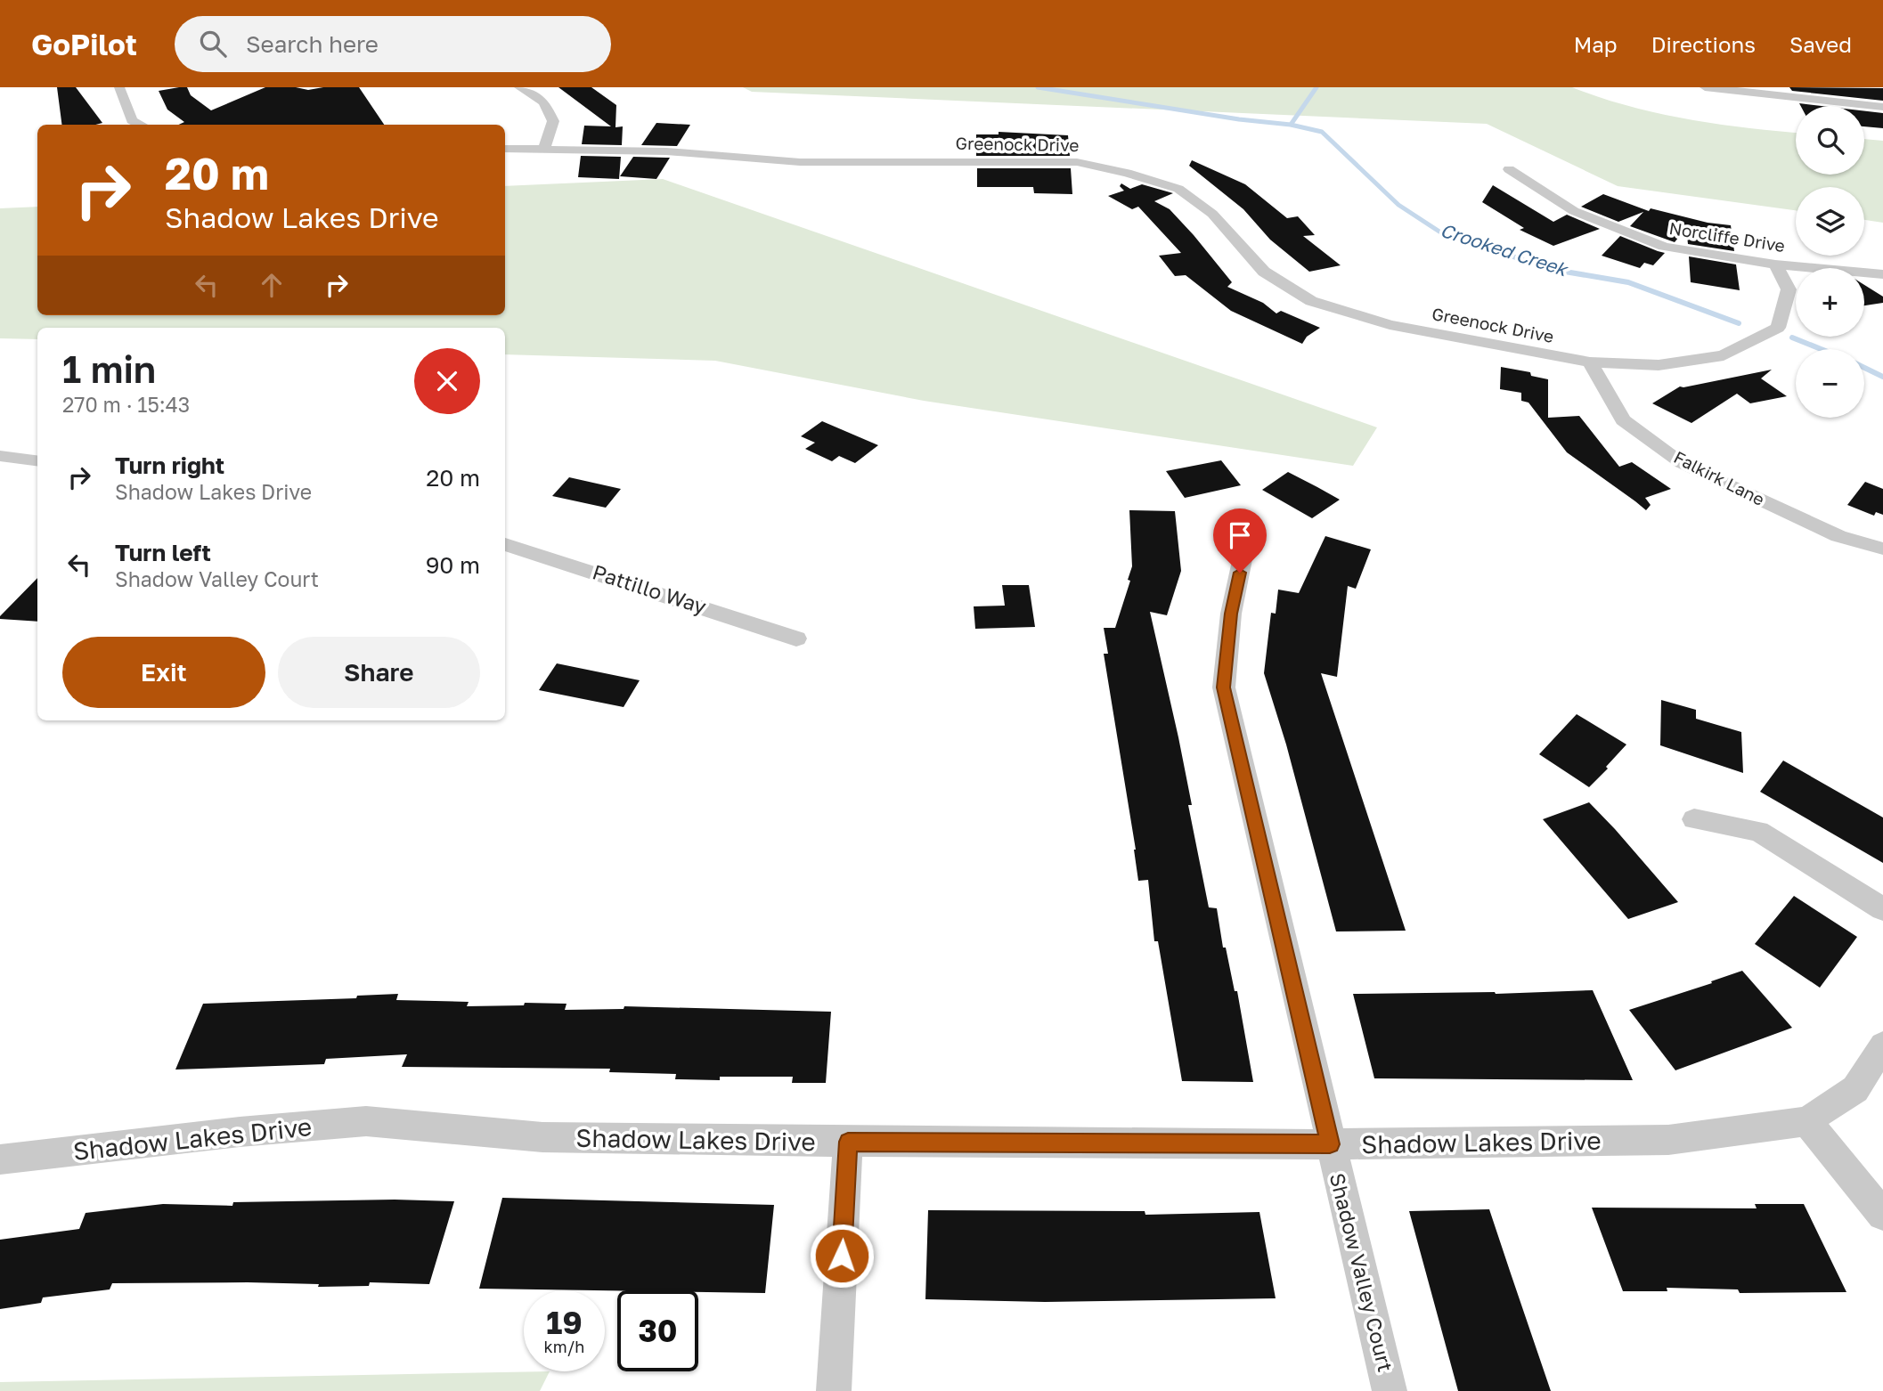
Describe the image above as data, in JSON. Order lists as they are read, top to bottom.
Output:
{
  "streets": {
    "street": [
      "Greenock Drive",
      "Norcliffe Drive",
      "Falkirk Lane",
      "Pattillo Way",
      "Shadow Lakes Drive",
      "Shadow Valley Court"
    ]
  },
  "crossings": [
    ["Greenock Drive", "Norcliffe Drive"],
    ["Greenock Drive", "Falkirk Lane"],
    ["Shadow Lakes Drive", "Shadow Valley Court"]
  ],
  "water": ["Crooked Creek"],
  "page": {
    "header": "GoPilot",
    "search": "Search here",
    "nav": ["Map", "Directions", "Saved"],
    "map_buttons": ["+", "−"],
    "turn": ["20 m", "Shadow Lakes Drive"],
    "heading": ["1 min", "270 m · 15:43"],
    "list": [
      {
        "name": "Turn right",
        "note": "Shadow Lakes Drive",
        "value": "20 m"
      },
      {
        "name": "Turn left",
        "note": "Shadow Valley Court",
        "value": "90 m"
      }
    ],
    "buttons": ["Exit", "Share"],
    "speed": "19 km/h",
    "limit": "30"
  }
}
